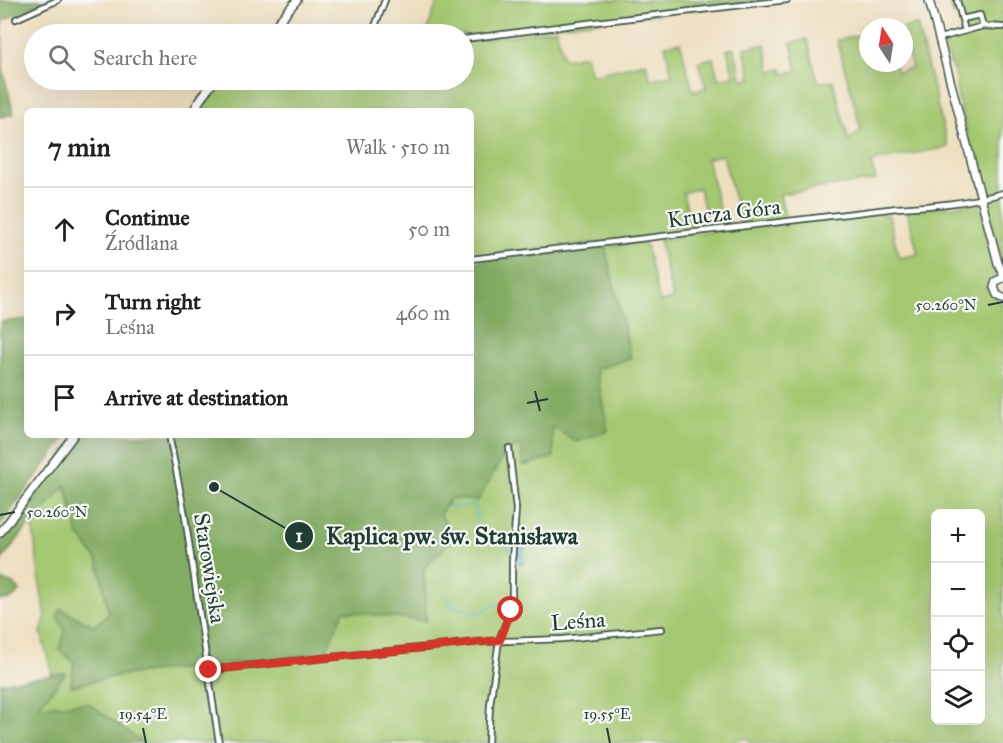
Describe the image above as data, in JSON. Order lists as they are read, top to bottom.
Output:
{
  "streets": {
    "street": ["Krucza Góra", "Starowiejska", "Leśna"]
  },
  "crossings": [
    ["Starowiejska", "Leśna"]
  ],
  "places": ["Kaplica pw. św. Stanisława"],
  "north": "top",
  "page": {
    "search": "Search here",
    "heading": ["7 min", "Walk · 510 m"],
    "list": [
      ["Continue", "Źródlana", "50 m"],
      ["Turn right", "Leśna", "460 m"],
      "Arrive at destination"
    ],
    "map_buttons": ["+", "−"]
  },
  "coordinates": ["50.260°N", "19.54°E", "19.55°E"]
}
